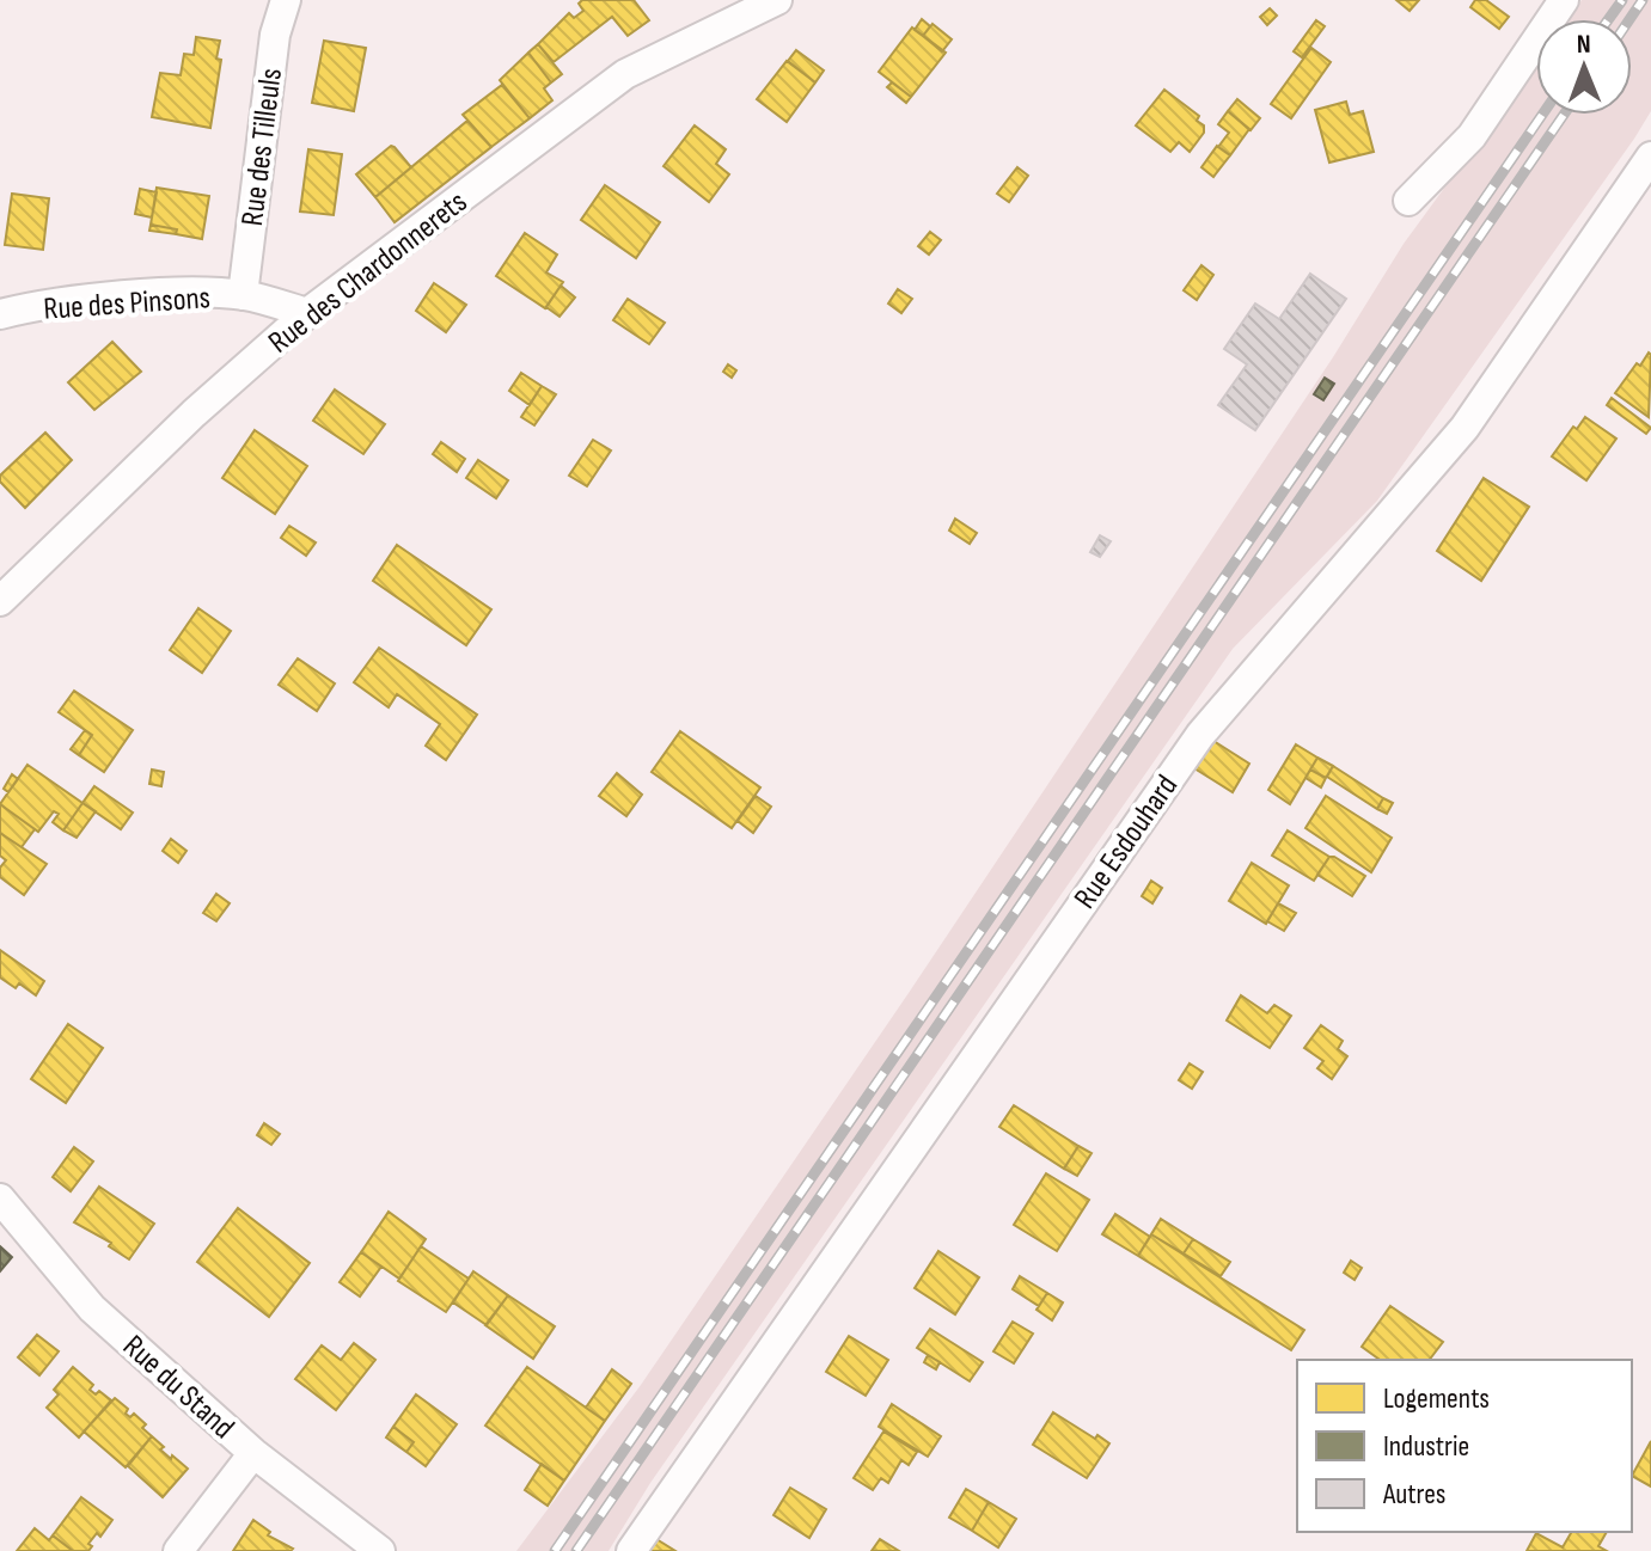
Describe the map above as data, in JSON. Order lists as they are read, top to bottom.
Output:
{
  "streets": {
    "street": [
      "Rue des Tilleuls",
      "Rue des Chardonnerets",
      "Rue des Pinsons",
      "Rue Esdouhard",
      "Rue du Stand"
    ]
  },
  "crossings": [
    ["Rue des Tilleuls", "Rue des Pinsons"],
    ["Rue des Chardonnerets", "Rue des Pinsons"]
  ],
  "legend": ["Logements", "Industrie", "Autres"],
  "north": "top"
}
